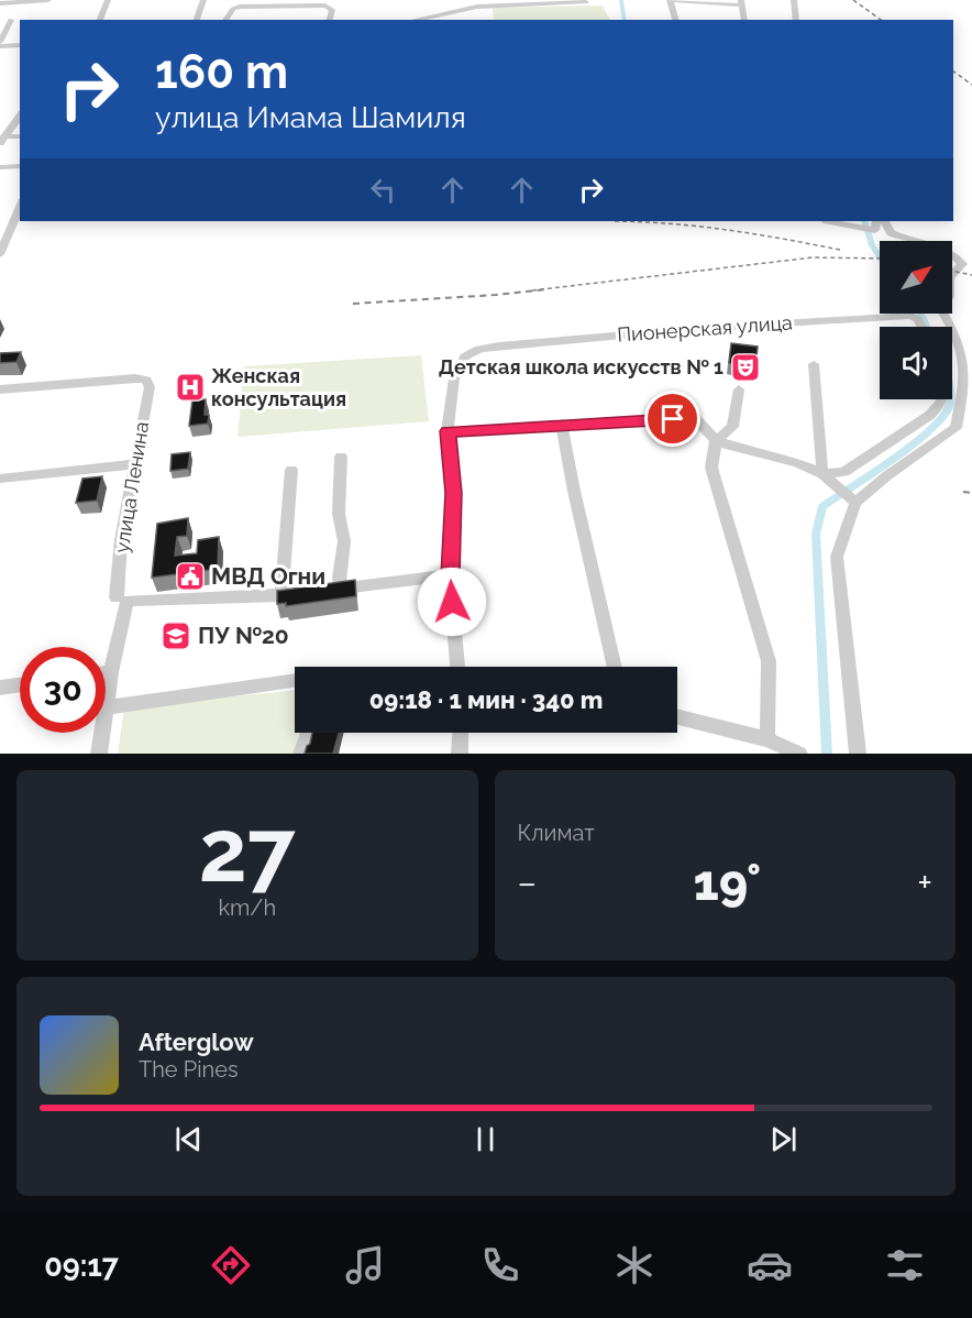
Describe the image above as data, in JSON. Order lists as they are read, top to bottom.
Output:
{
  "streets": {
    "street": ["Пионерская улица", "улица Ленина"]
  },
  "places": {
    "theatre": ["Детская школа искусств № 1"],
    "hospital": ["Женская консультация"],
    "public building": ["МВД Огни"],
    "school or university": ["ПУ №20"]
  },
  "north": "top right",
  "page": {
    "turn": ["160 m", "улица Имама Шамиля"],
    "limit": "30",
    "trip": "09:18 · 1 мин · 340 m",
    "tile": [
      ["27", "km/h"],
      "Климат"
    ],
    "heat": ["−", "19°", "+"],
    "song": ["Afterglow", "The Pines"],
    "tabs": "09:17"
  }
}
